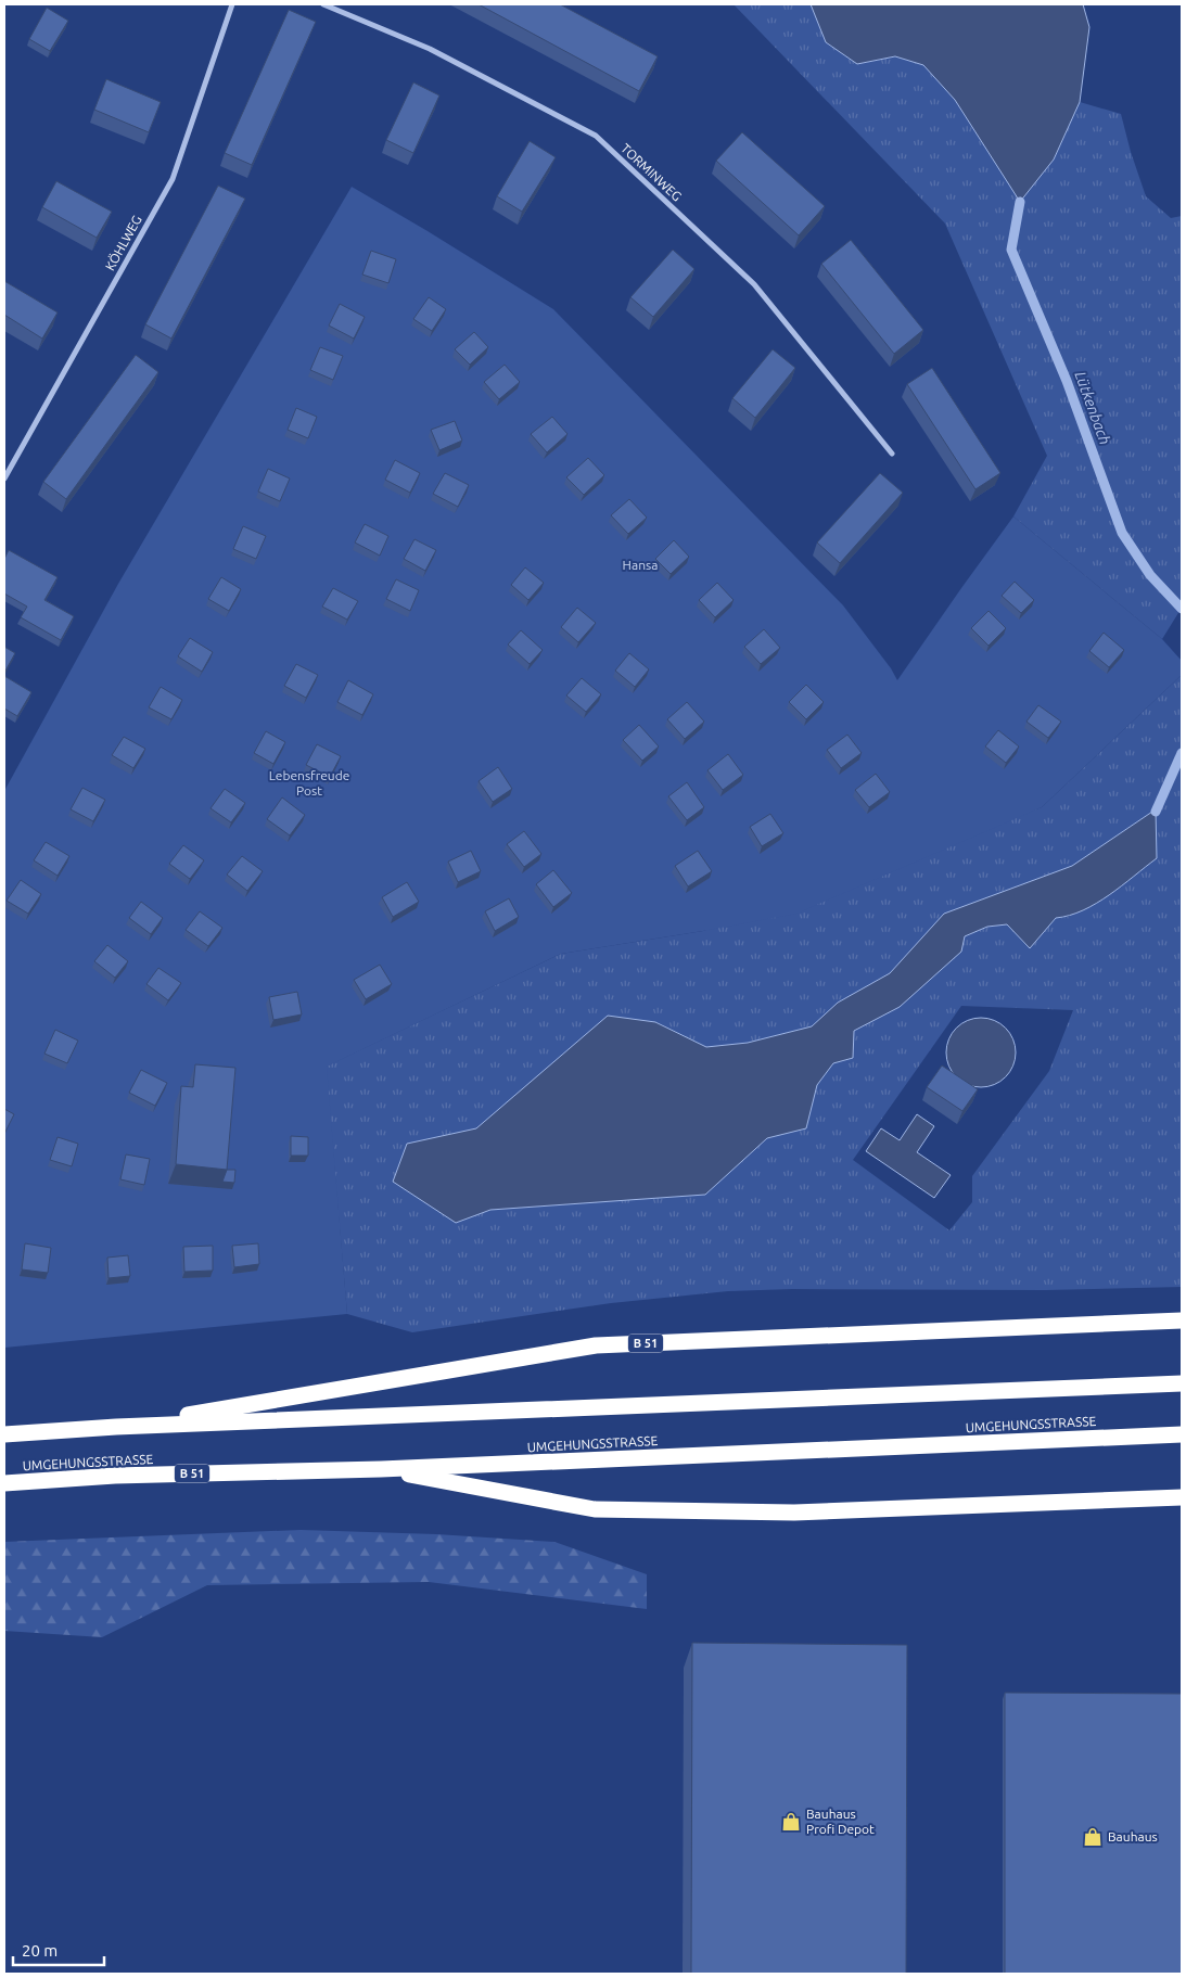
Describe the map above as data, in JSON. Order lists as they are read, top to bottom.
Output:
{
  "streets": {
    "highway": ["B 51", "UMGEHUNGSSTRASSE"],
    "street": ["TORMINWEG", "KÖHLWEG"]
  },
  "crossings": [
    ["B 51", "UMGEHUNGSSTRASSE"]
  ],
  "water": ["Lütkenbach"],
  "parks": ["Hansa", "Lebensfreude Post"],
  "places": {
    "shop": ["Bauhaus Profi Depot", "Bauhaus"]
  },
  "scale_bar": "20 m"
}
